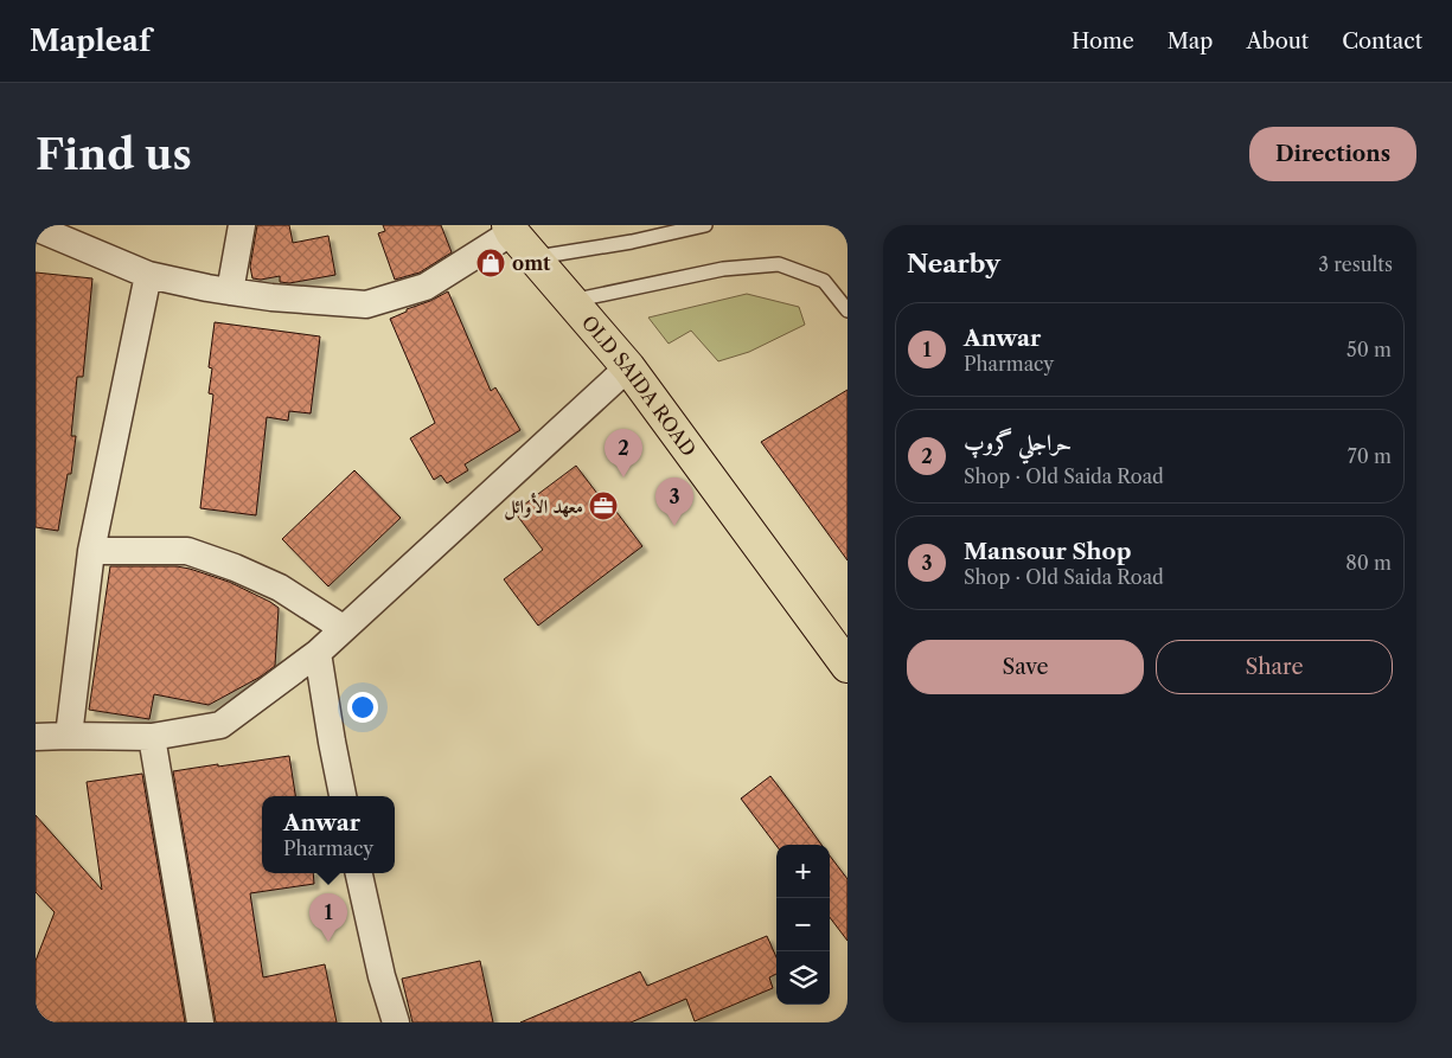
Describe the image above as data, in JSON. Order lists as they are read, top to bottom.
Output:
{
  "streets": {
    "highway": ["OLD SAIDA ROAD"]
  },
  "places": {
    "shop": ["omt"],
    "office": ["معهد الأوائل"]
  },
  "page": {
    "header": "Mapleaf",
    "nav": [
      "Home",
      "Map",
      "About",
      "Contact"
    ],
    "buttons": [
      "Directions",
      ["Save", "Share"]
    ],
    "title": "Find us",
    "heading": ["Nearby", "3 results"],
    "list": [
      {
        "mark": "1",
        "name": "Anwar",
        "note": "Pharmacy",
        "value": "50 m"
      },
      {
        "mark": "2",
        "name": "حراجلي گروپ",
        "note": "Shop · Old Saida Road",
        "value": "70 m"
      },
      {
        "mark": "3",
        "name": "Mansour Shop",
        "note": "Shop · Old Saida Road",
        "value": "80 m"
      }
    ],
    "pins": ["2", "3", "1"],
    "popup": ["Anwar", "Pharmacy"],
    "map_buttons": ["+", "−"]
  }
}
